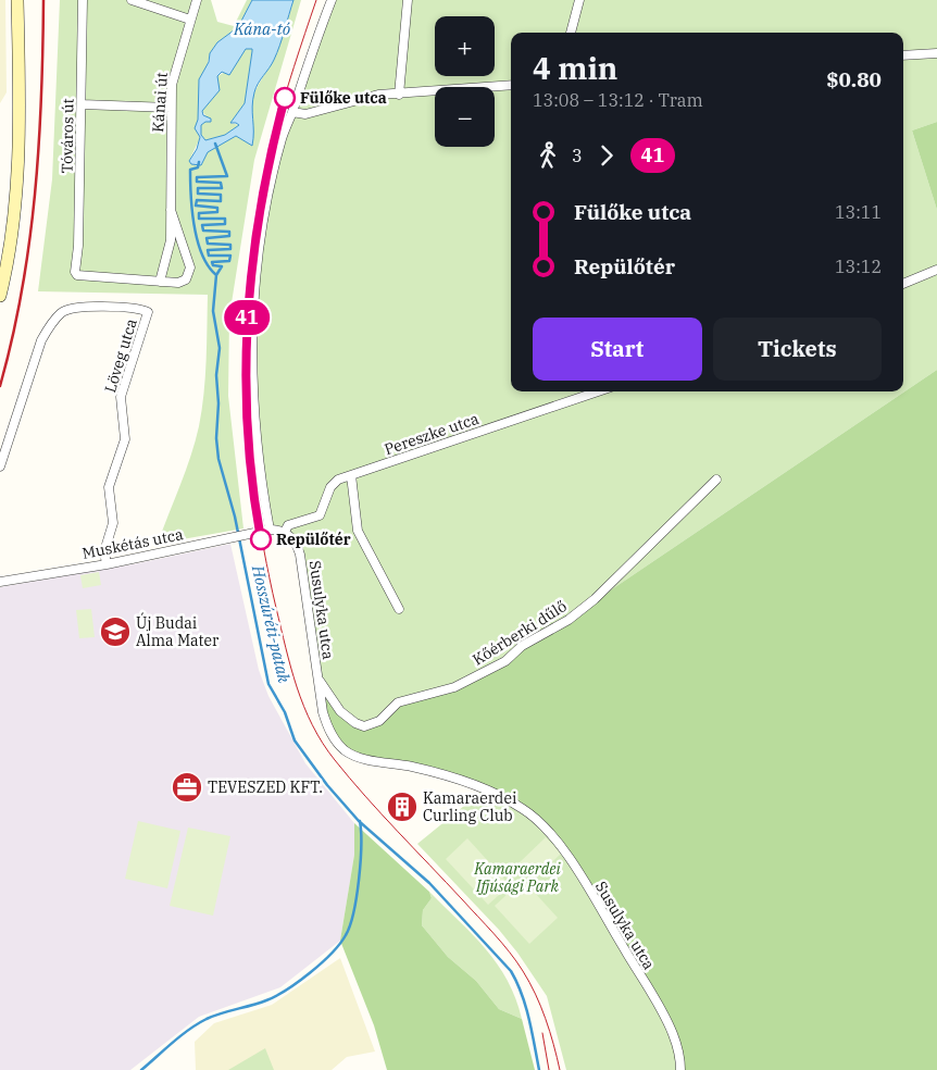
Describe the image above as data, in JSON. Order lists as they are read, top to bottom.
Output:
{
  "streets": {
    "street": [
      "Kánai út",
      "Tóváros út",
      "Löveg utca",
      "Pereszke utca",
      "Muskétás utca",
      "Susulyka utca",
      "Kőérberki dűlő"
    ]
  },
  "crossings": [
    ["Kánai út", "Tóváros út"],
    ["Löveg utca", "Muskétás utca"],
    ["Pereszke utca", "Susulyka utca"],
    ["Susulyka utca", "Kőérberki dűlő"]
  ],
  "water": ["Kána-tó", "Hosszúréti-patak"],
  "parks": ["Kamaraerdei Ifjúsági Park"],
  "places": {
    "other": ["Fülőke utca", "Repülőtér"],
    "school or university": ["Új Budai Alma Mater"],
    "office": ["TEVESZED KFT."],
    "building": ["Kamaraerdei Curling Club"]
  },
  "lines": ["tram line 41"],
  "page": {
    "on_map": "41",
    "map_buttons": ["+", "−"],
    "heading": ["4 min", "13:08 – 13:12 · Tram", "$0.80"],
    "legs": ["3", "41"],
    "list": [
      {
        "name": "Fülőke utca",
        "value": "13:11"
      },
      {
        "name": "Repülőtér",
        "value": "13:12"
      }
    ],
    "buttons": ["Start", "Tickets"]
  }
}
